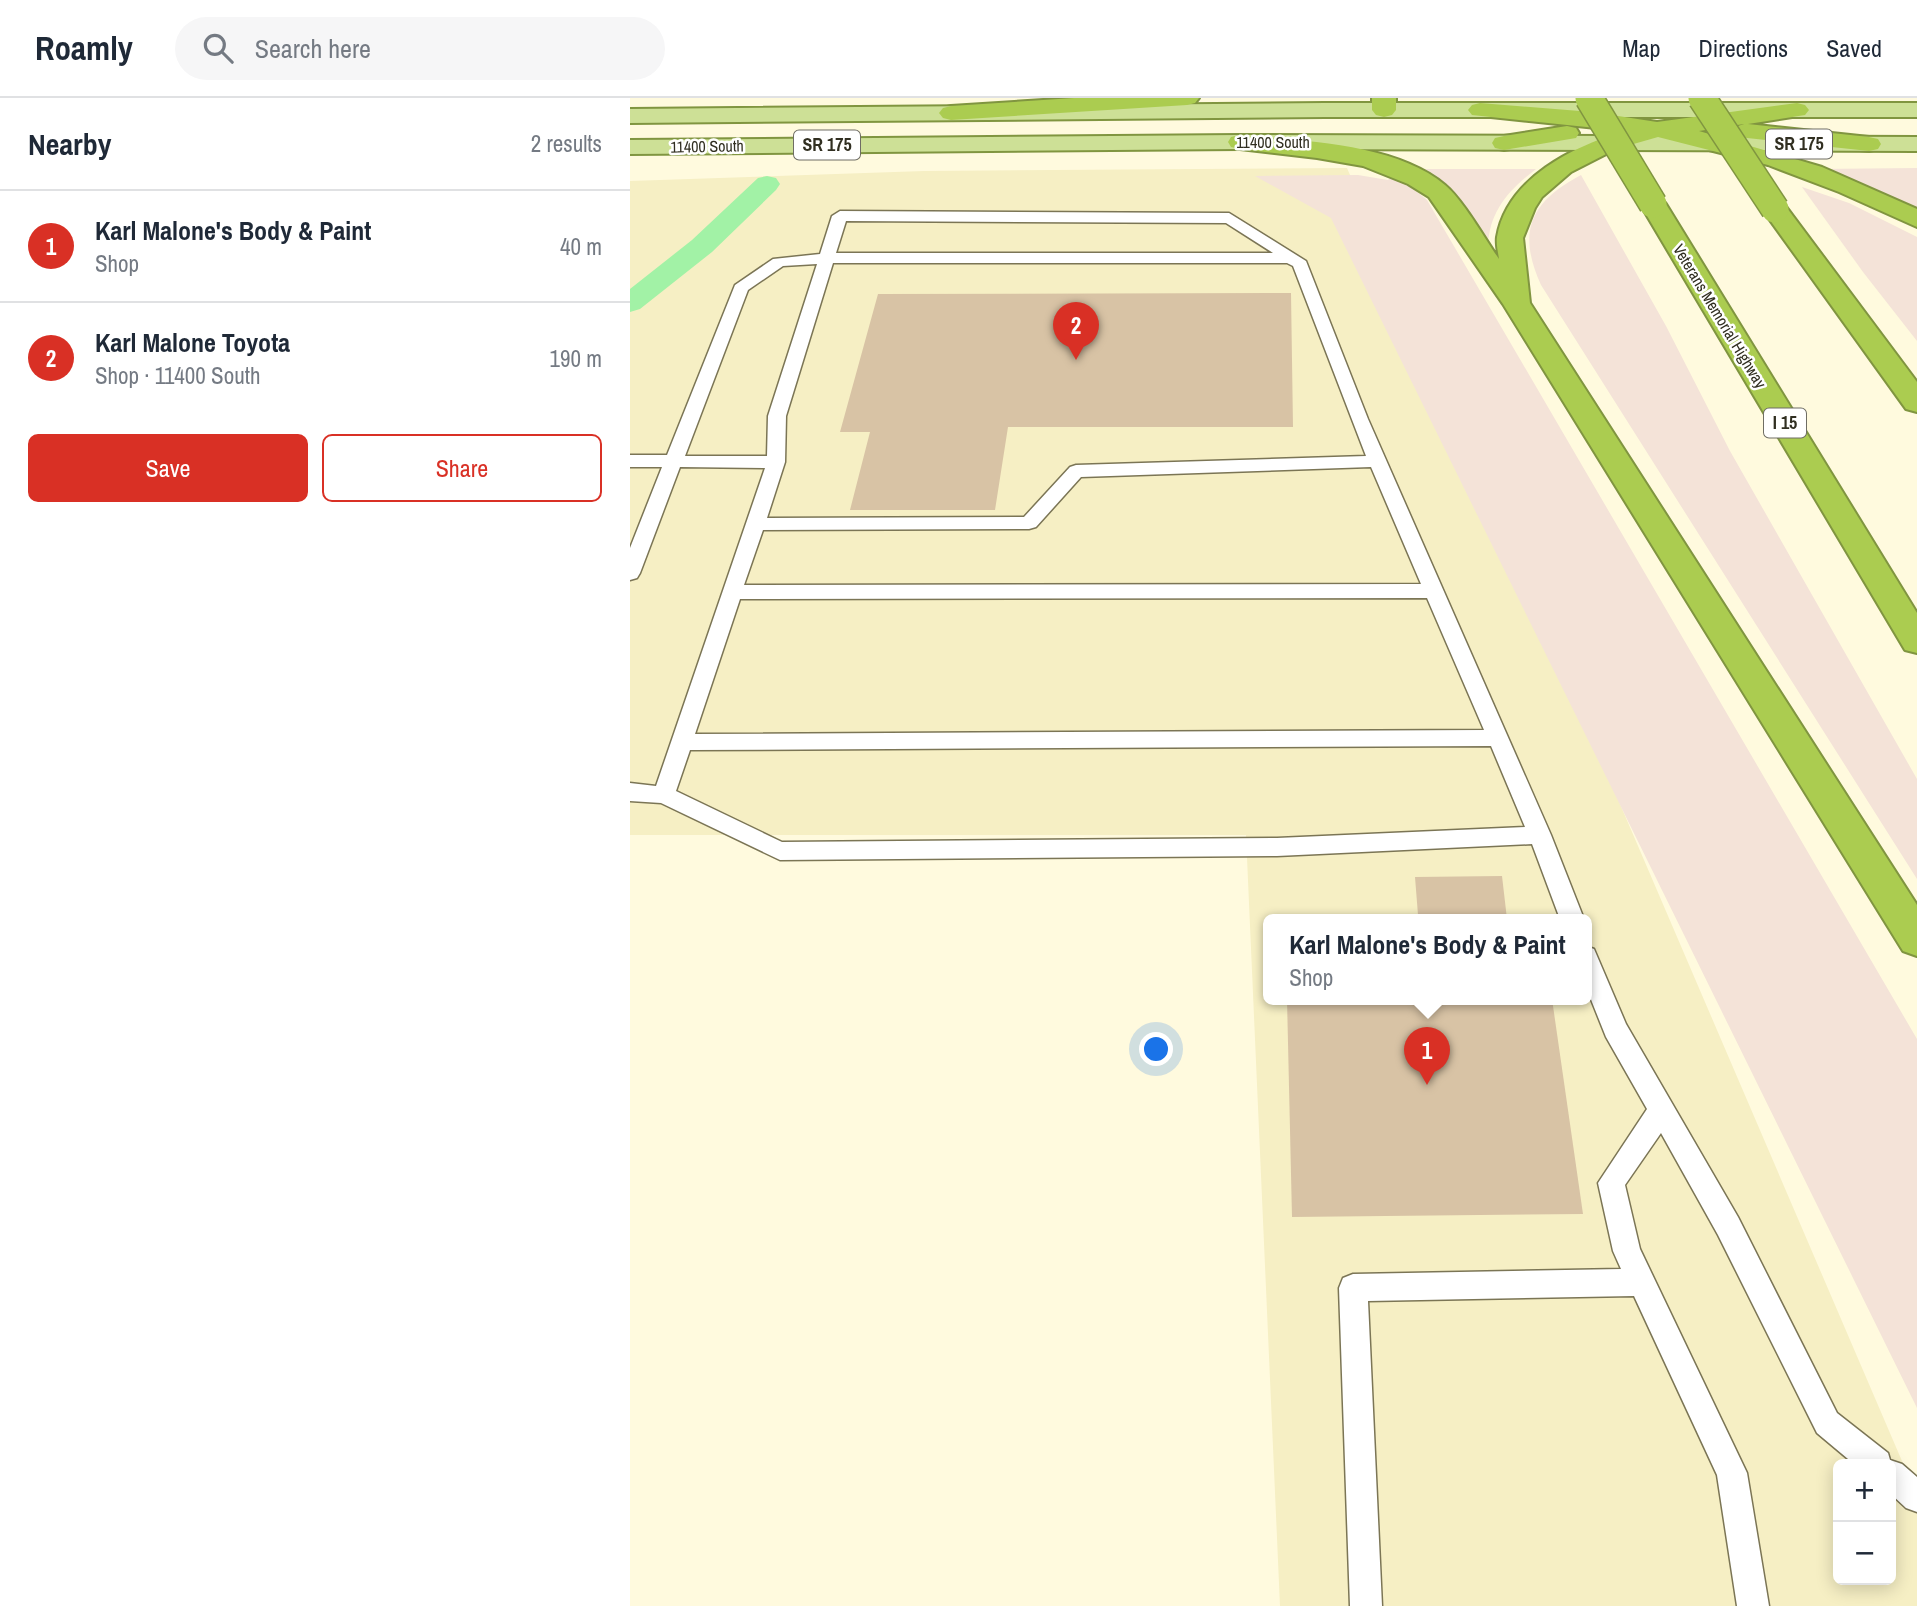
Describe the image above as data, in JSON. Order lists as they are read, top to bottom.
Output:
{
  "streets": {
    "highway": ["Veterans Memorial Highway", "I 15"],
    "main road": ["11400 South", "SR 175"]
  },
  "page": {
    "header": "Roamly",
    "search": "Search here",
    "nav": ["Map", "Directions", "Saved"],
    "heading": ["Nearby", "2 results"],
    "list": [
      {
        "mark": "1",
        "name": "Karl Malone's Body & Paint",
        "note": "Shop",
        "value": "40 m"
      },
      {
        "mark": "2",
        "name": "Karl Malone Toyota",
        "note": "Shop · 11400 South",
        "value": "190 m"
      }
    ],
    "pins": ["2", "1"],
    "buttons": ["Save", "Share"],
    "popup": ["Karl Malone's Body & Paint", "Shop"],
    "map_buttons": ["+", "−"]
  }
}
